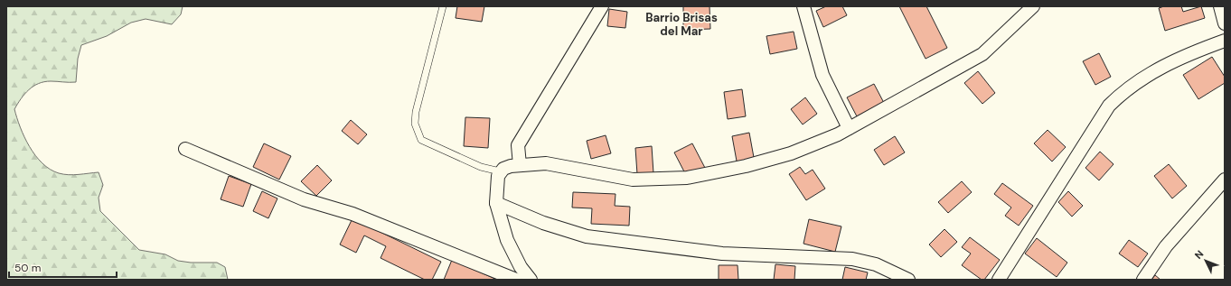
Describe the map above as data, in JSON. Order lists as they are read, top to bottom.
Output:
{
  "districts": ["Barrio Brisas del Mar"],
  "scale_bar": "50 m",
  "north": "top left"
}
